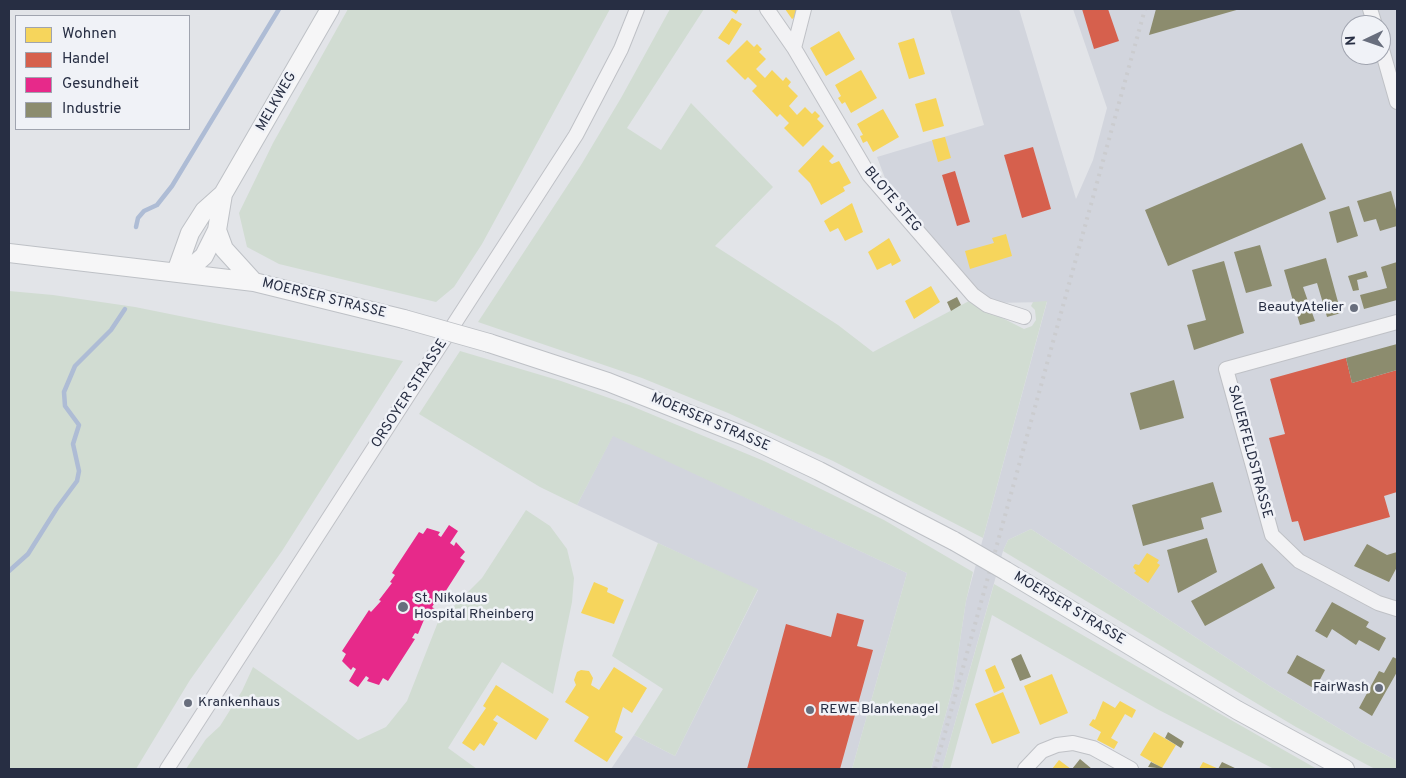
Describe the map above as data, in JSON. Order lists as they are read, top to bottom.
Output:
{
  "streets": {
    "main road": ["MELKWEG", "MOERSER STRASSE"],
    "street": ["BLOTE STEG", "ORSOYER STRASSE", "SAUERFELDSTRASSE"]
  },
  "crossings": [
    ["MELKWEG", "MOERSER STRASSE"]
  ],
  "places": [
    "BeautyAtelier",
    "St. Nikolaus Hospital Rheinberg",
    "FairWash",
    "Krankenhaus",
    "REWE Blankenagel"
  ],
  "legend": [
    "Wohnen",
    "Handel",
    "Gesundheit",
    "Industrie"
  ],
  "north": "left"
}
